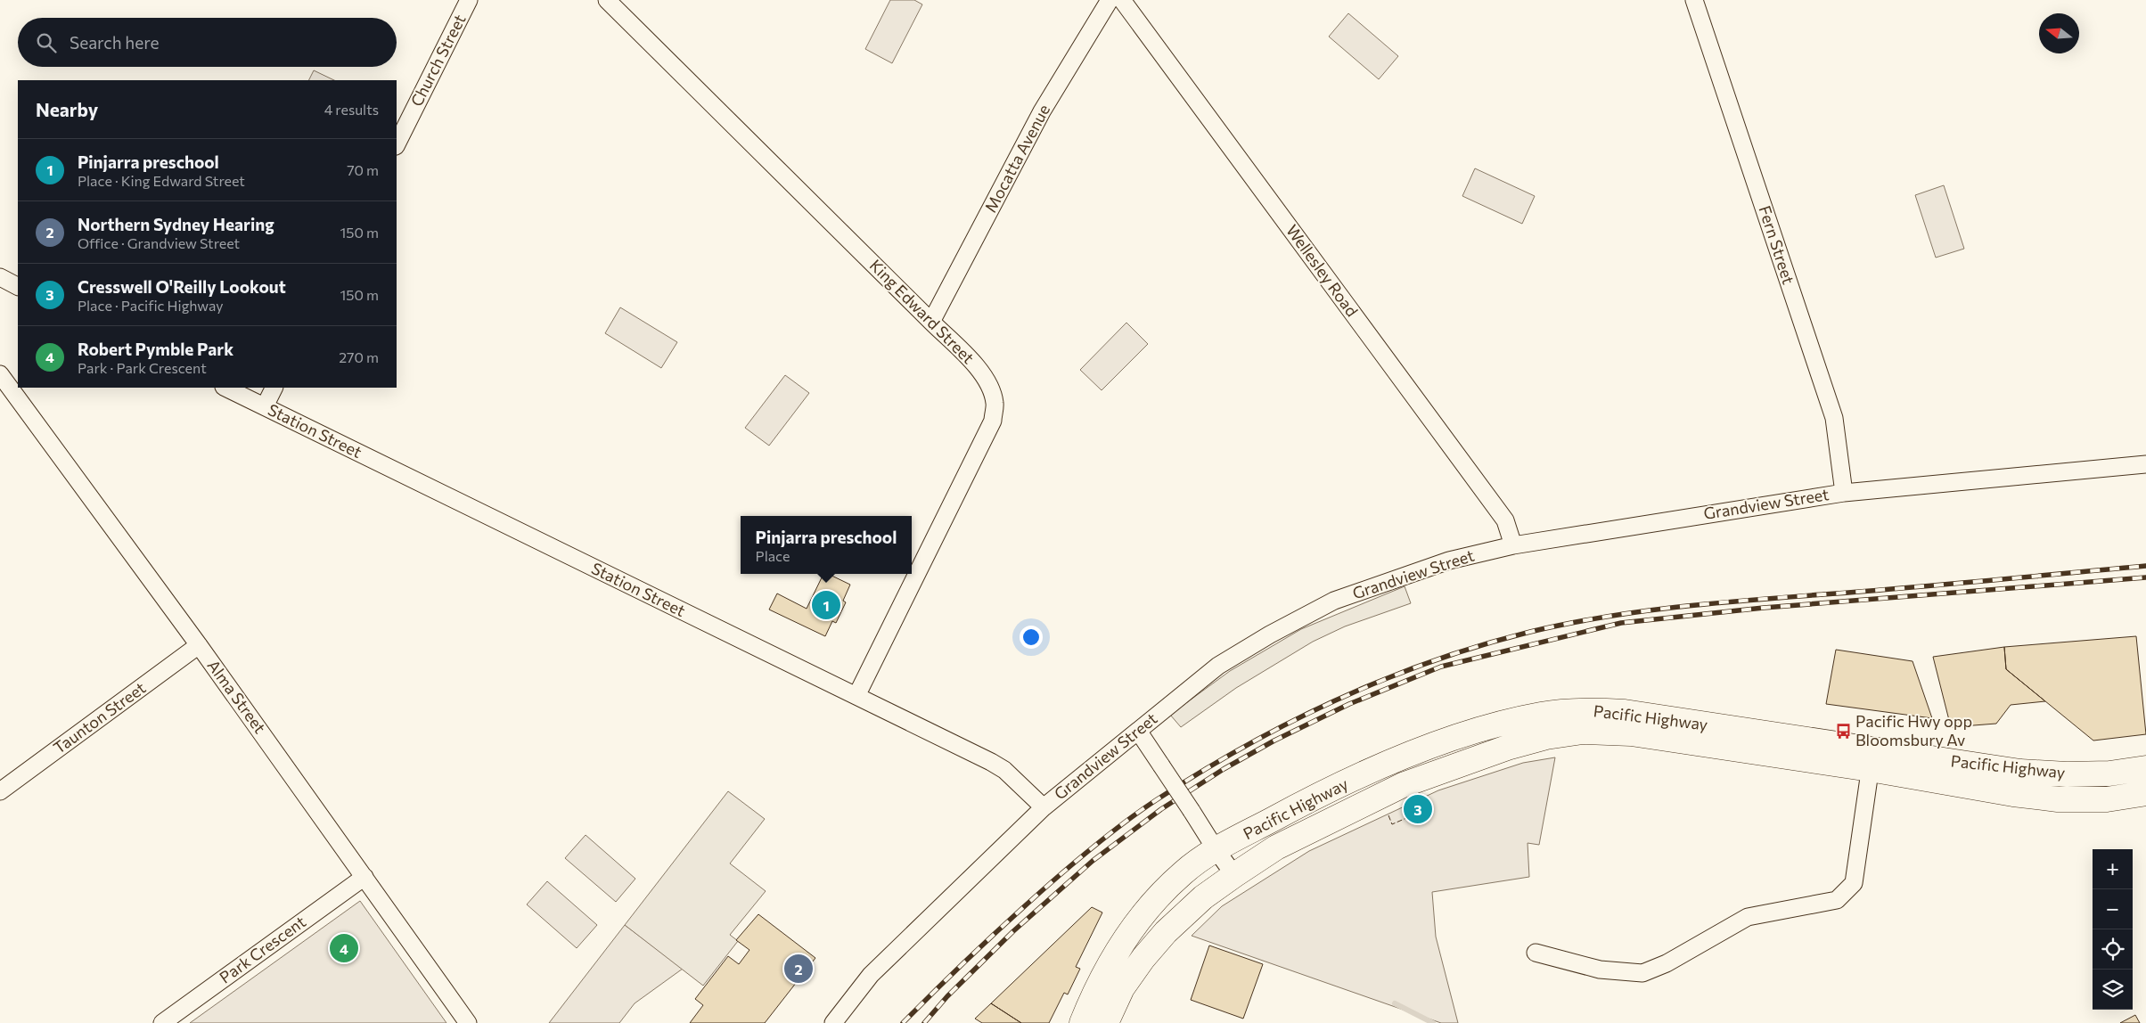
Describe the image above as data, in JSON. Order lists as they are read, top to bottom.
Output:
{
  "streets": {
    "highway": ["Pacific Highway"],
    "street": [
      "Church Street",
      "Mocatta Avenue",
      "Fern Street",
      "Wellesley Road",
      "King Edward Street",
      "Station Street",
      "Grandview Street",
      "Alma Street",
      "Taunton Street",
      "Park Crescent"
    ]
  },
  "crossings": [
    ["Mocatta Avenue", "King Edward Street"],
    ["Fern Street", "Grandview Street"],
    ["Wellesley Road", "Grandview Street"],
    ["King Edward Street", "Station Street"],
    ["Station Street", "Grandview Street"],
    ["Alma Street", "Taunton Street"],
    ["Alma Street", "Park Crescent"]
  ],
  "places": {
    "bus stop": ["Pacific Hwy opp Bloomsbury Av"]
  },
  "north": "left",
  "page": {
    "search": "Search here",
    "heading": ["Nearby", "4 results"],
    "list": [
      {
        "mark": "1",
        "name": "Pinjarra preschool",
        "note": "Place · King Edward Street",
        "value": "70 m"
      },
      {
        "mark": "2",
        "name": "Northern Sydney Hearing",
        "note": "Office · Grandview Street",
        "value": "150 m"
      },
      {
        "mark": "3",
        "name": "Cresswell O'Reilly Lookout",
        "note": "Place · Pacific Highway",
        "value": "150 m"
      },
      {
        "mark": "4",
        "name": "Robert Pymble Park",
        "note": "Park · Park Crescent",
        "value": "270 m"
      }
    ],
    "popup": ["Pinjarra preschool", "Place"],
    "pins": [
      "1",
      "3",
      "4",
      "2"
    ],
    "map_buttons": ["+", "−"]
  }
}
